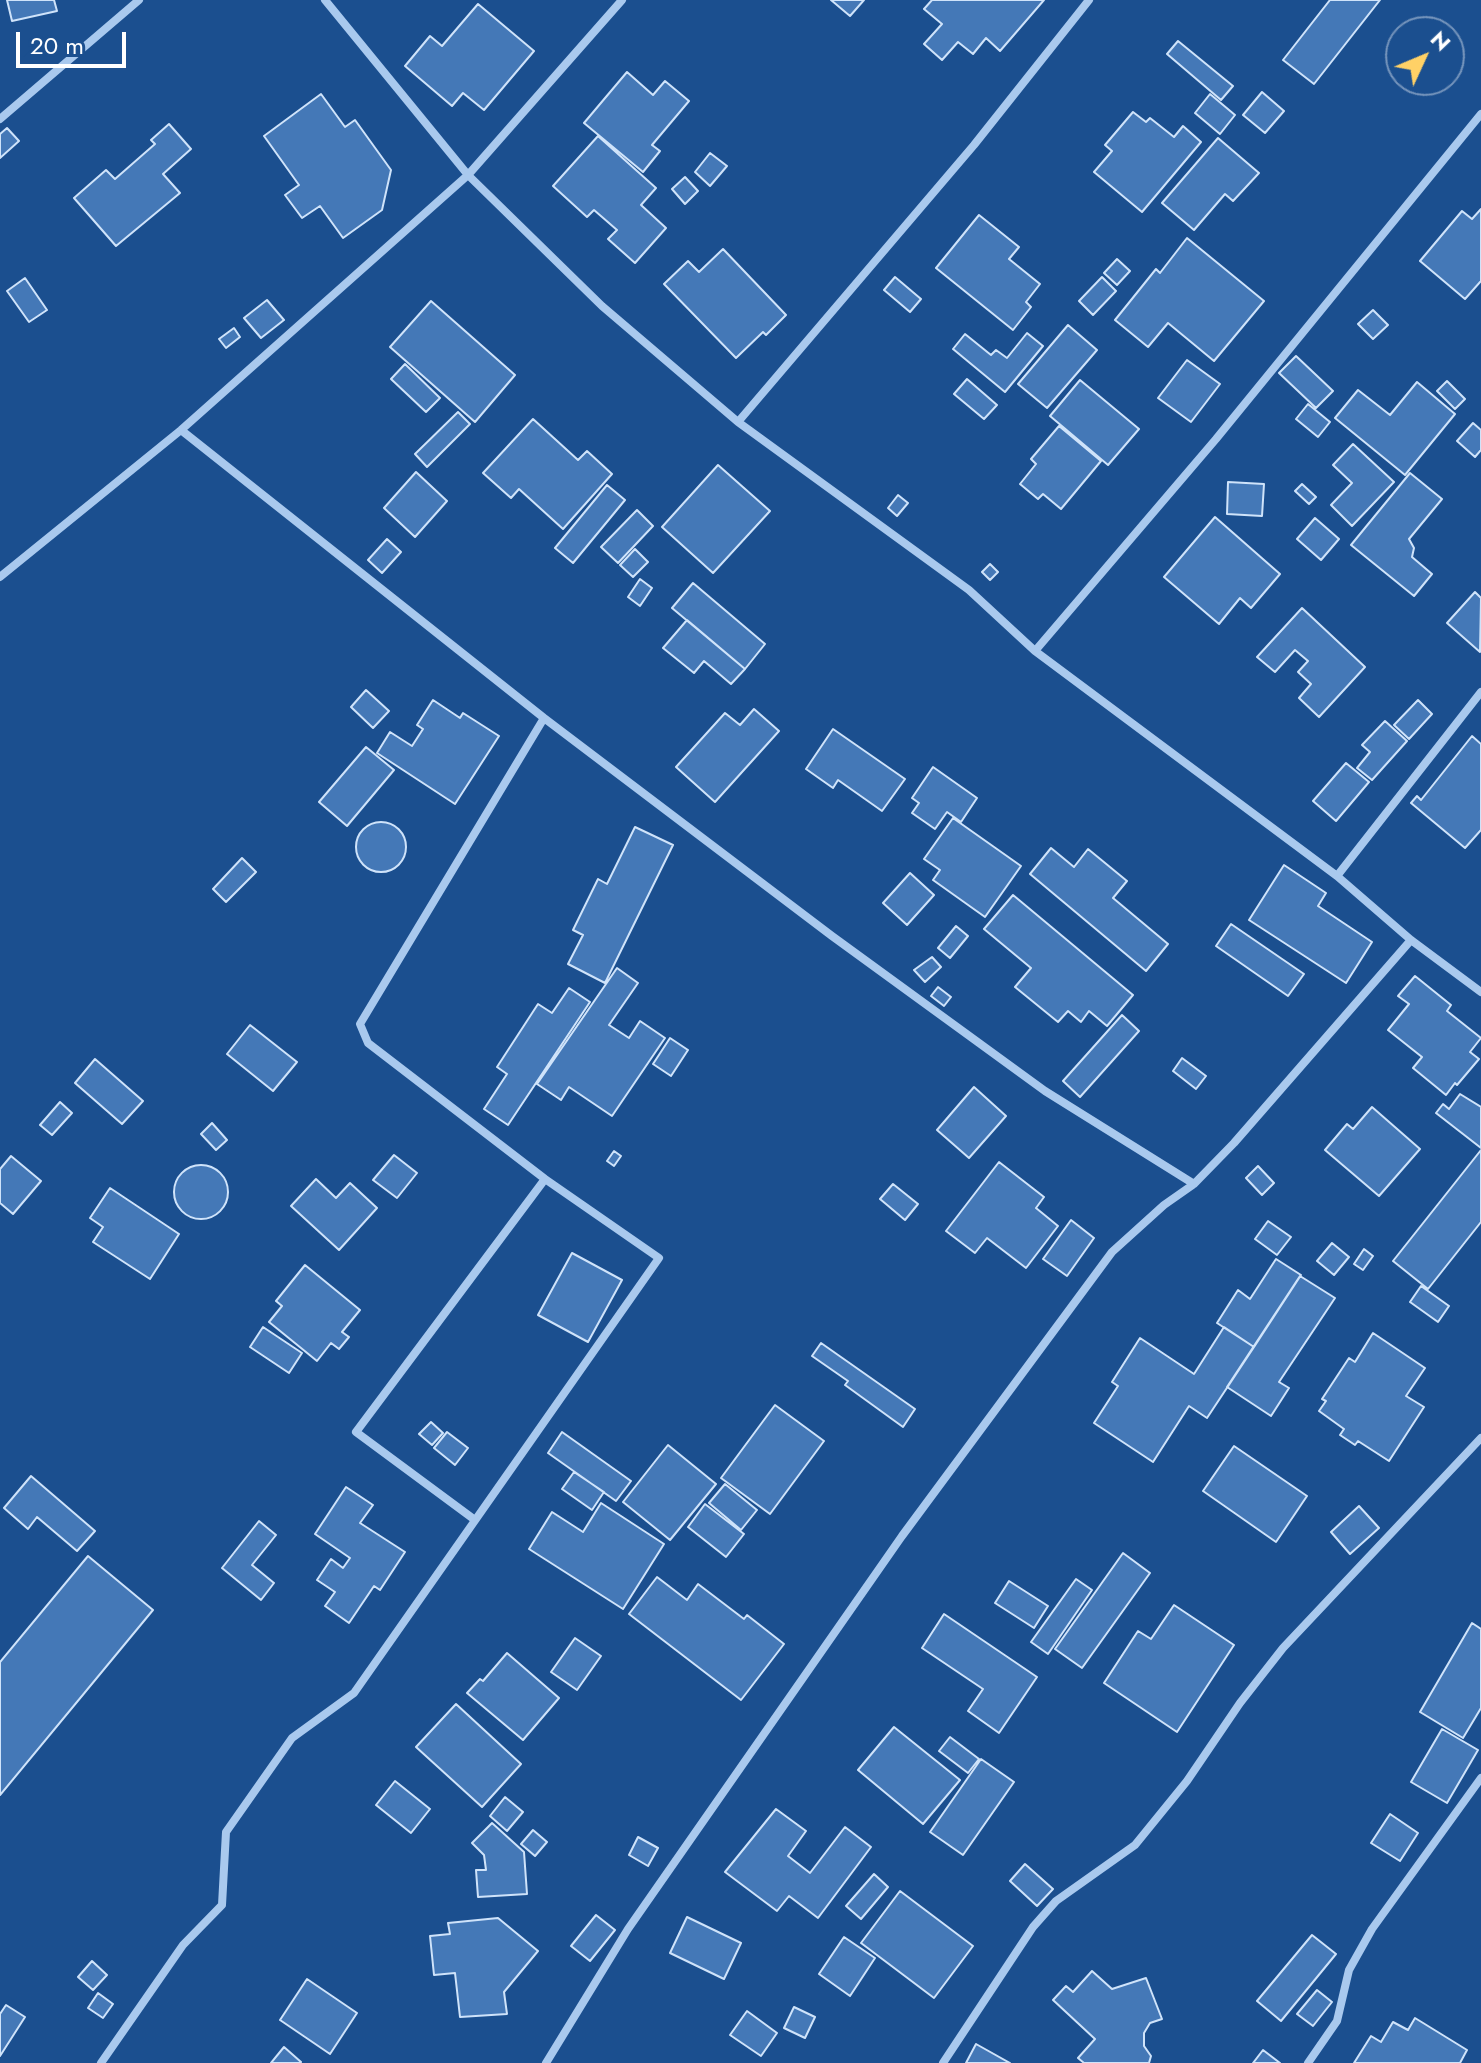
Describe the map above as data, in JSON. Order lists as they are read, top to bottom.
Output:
{
  "scale_bar": "20 m",
  "north": "top right"
}
